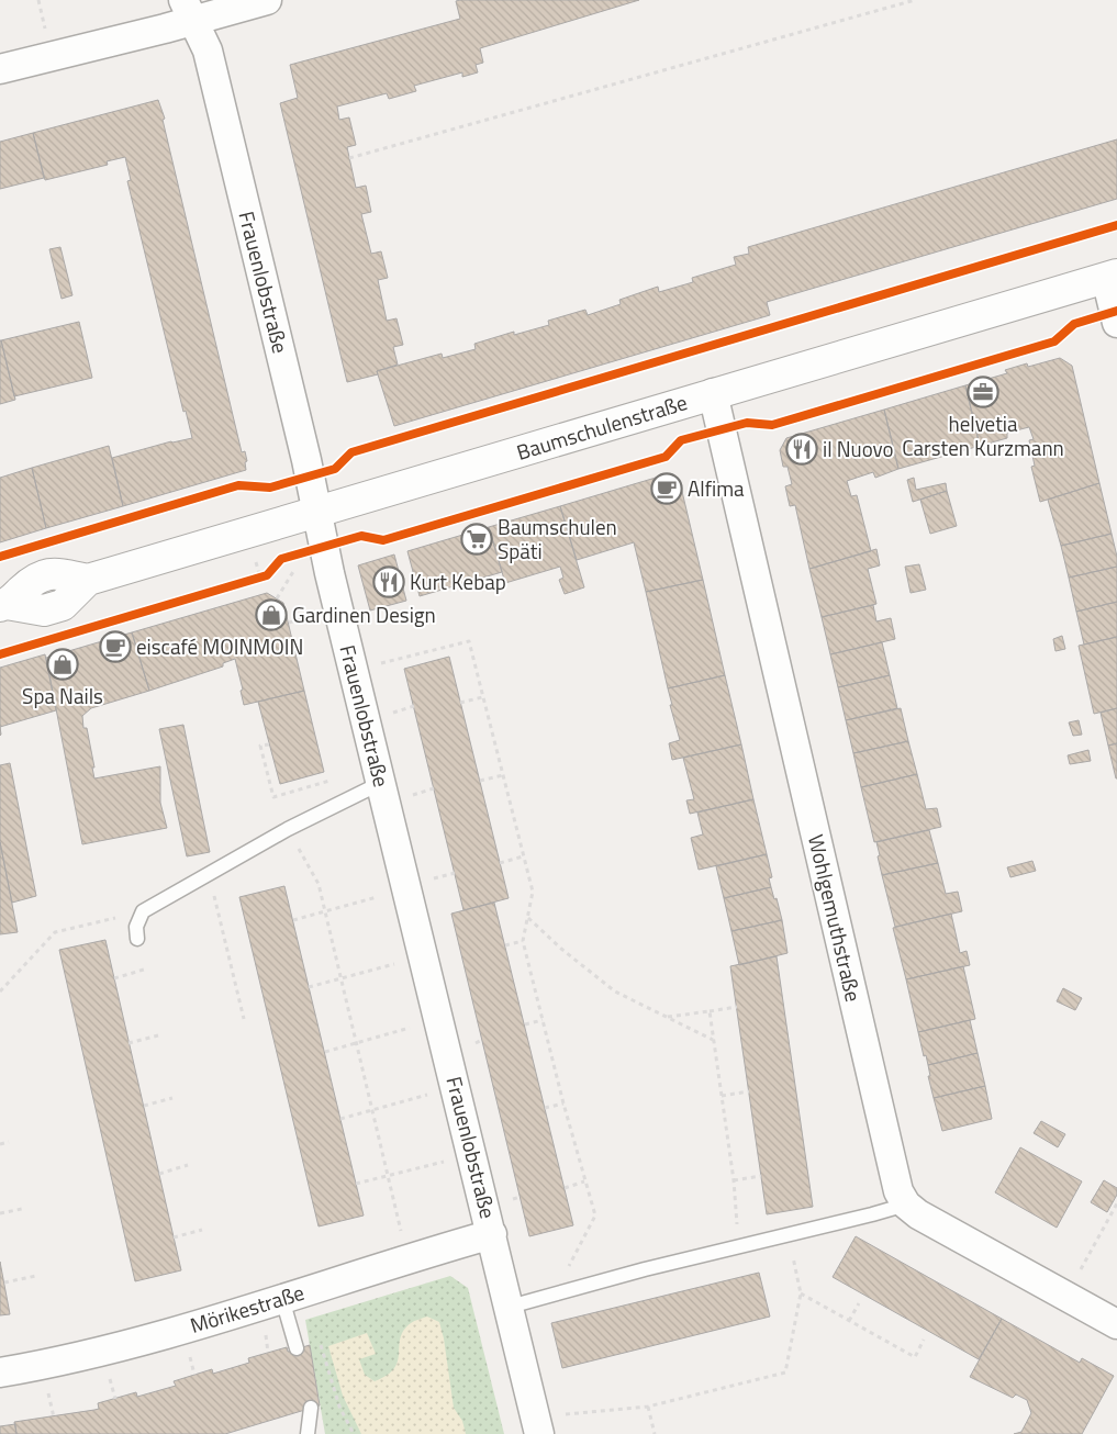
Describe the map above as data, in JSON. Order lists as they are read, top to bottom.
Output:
{
  "streets": {
    "main road": ["Baumschulenstraße"],
    "street": ["Frauenlobstraße", "Wohlgemuthstraße", "Mörikestraße"]
  },
  "crossings": [
    ["Frauenlobstraße", "Baumschulenstraße"],
    ["Frauenlobstraße", "Mörikestraße"],
    ["Baumschulenstraße", "Wohlgemuthstraße"]
  ],
  "places": {
    "office": ["helvetia Carsten Kurzmann"],
    "restaurant": ["il Nuovo", "Kurt Kebap"],
    "cafe": ["Alfima", "eiscafé MOINMOIN"],
    "supermarket": ["Baumschulen Späti"],
    "shop": ["Gardinen Design", "Spa Nails"]
  }
}
